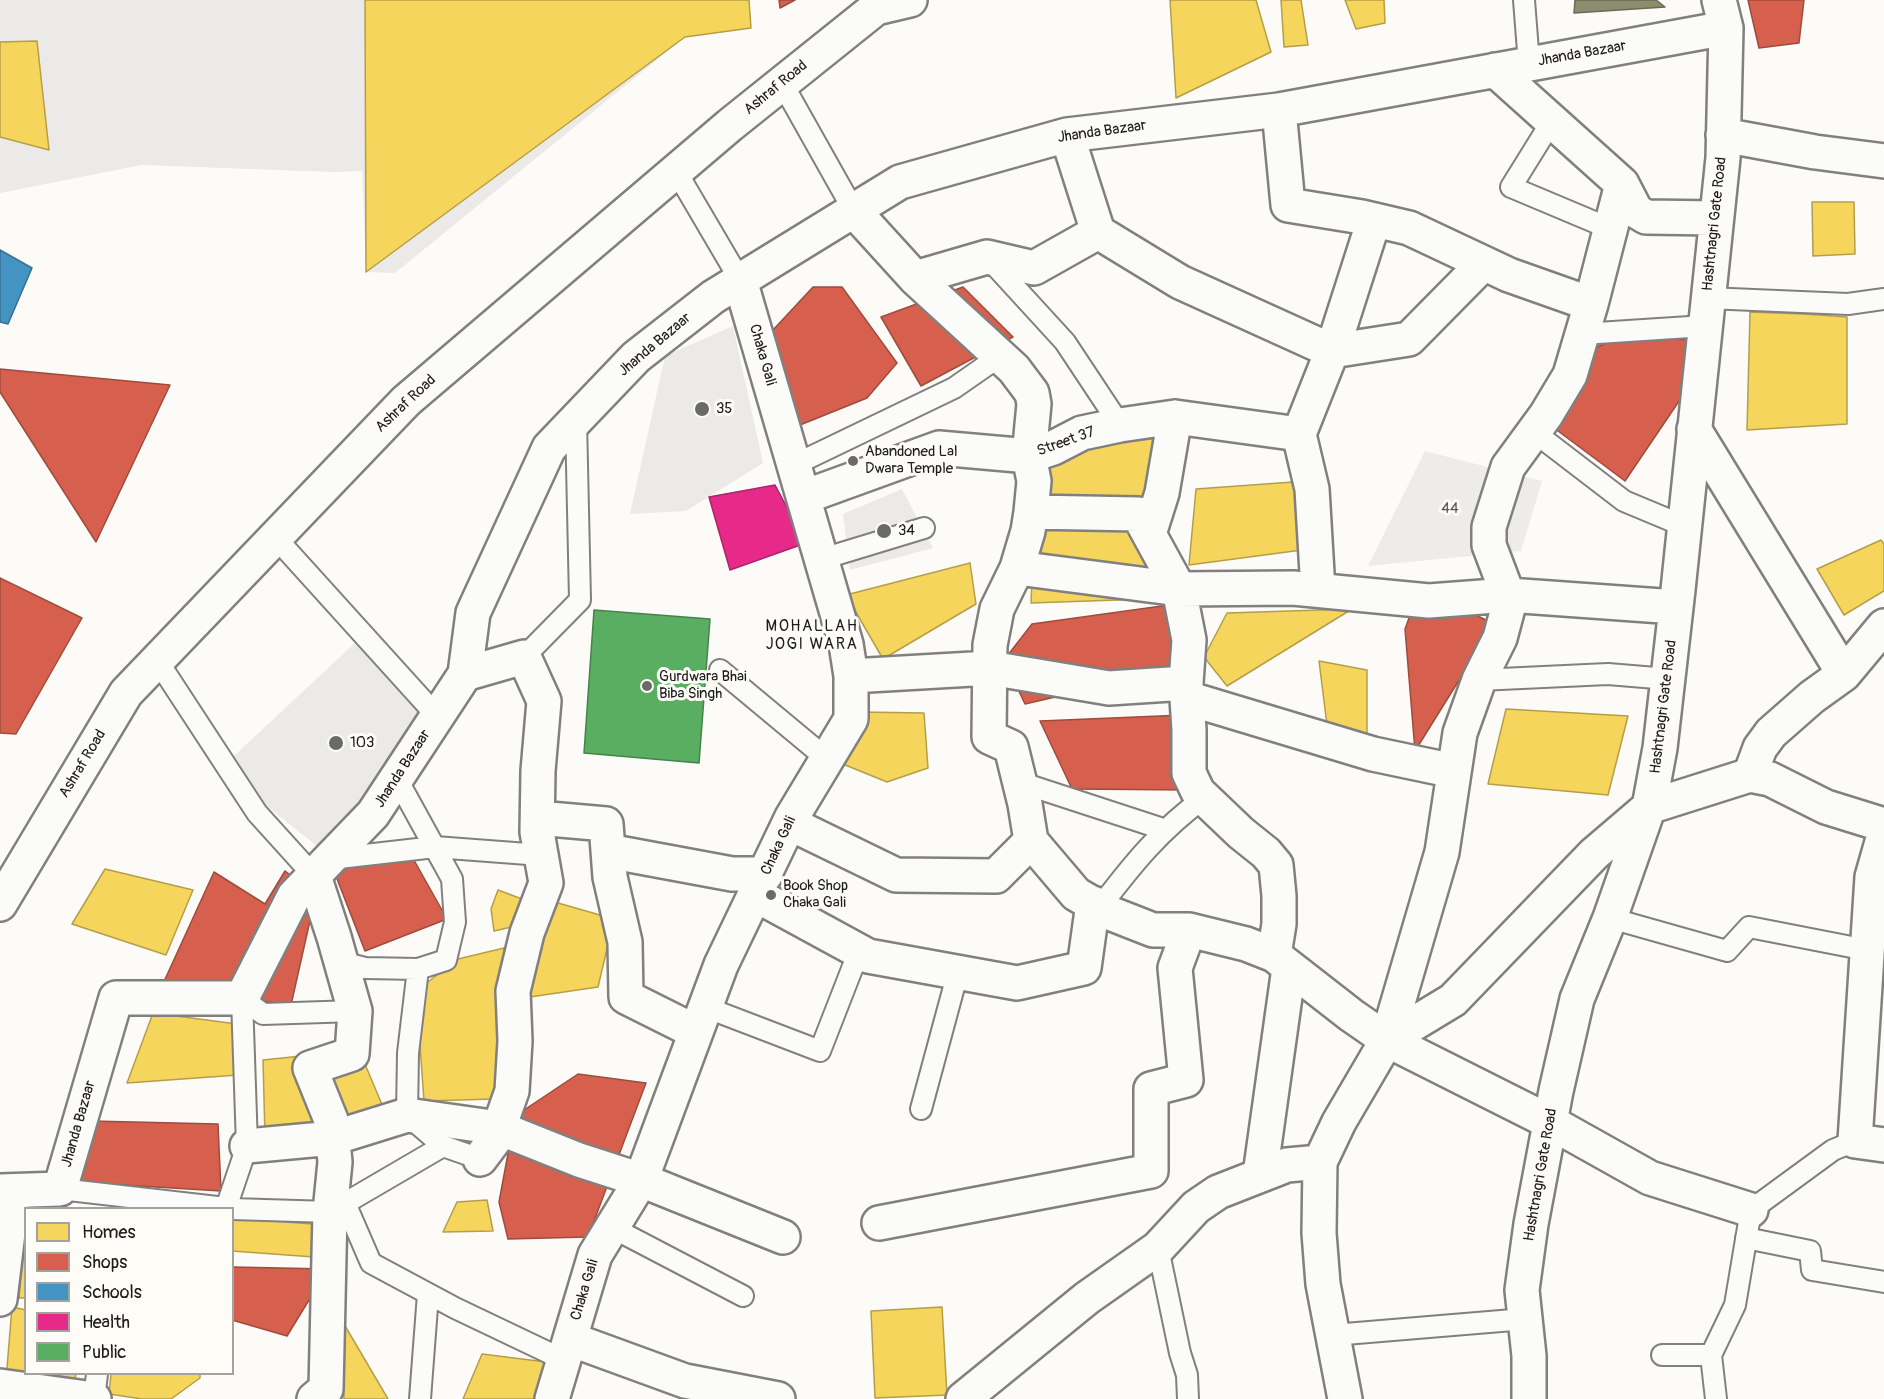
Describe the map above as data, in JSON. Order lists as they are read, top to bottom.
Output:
{
  "streets": {
    "street": [
      "Jhanda Bazaar",
      "Ashraf Road",
      "Hashtnagri Gate Road",
      "Chaka Gali",
      "Street 37"
    ]
  },
  "crossings": [
    ["Jhanda Bazaar", "Hashtnagri Gate Road"],
    ["Jhanda Bazaar", "Chaka Gali"],
    ["Chaka Gali", "Street 37"]
  ],
  "districts": ["MOHALLAH JOGI WARA"],
  "parks": ["44"],
  "places": [
    "35",
    "Abandoned Lal Dwara Temple",
    "34",
    "Gurdwara Bhai Biba Singh",
    "103",
    "Book Shop Chaka Gali"
  ],
  "legend": [
    "Homes",
    "Shops",
    "Schools",
    "Health",
    "Public"
  ]
}
